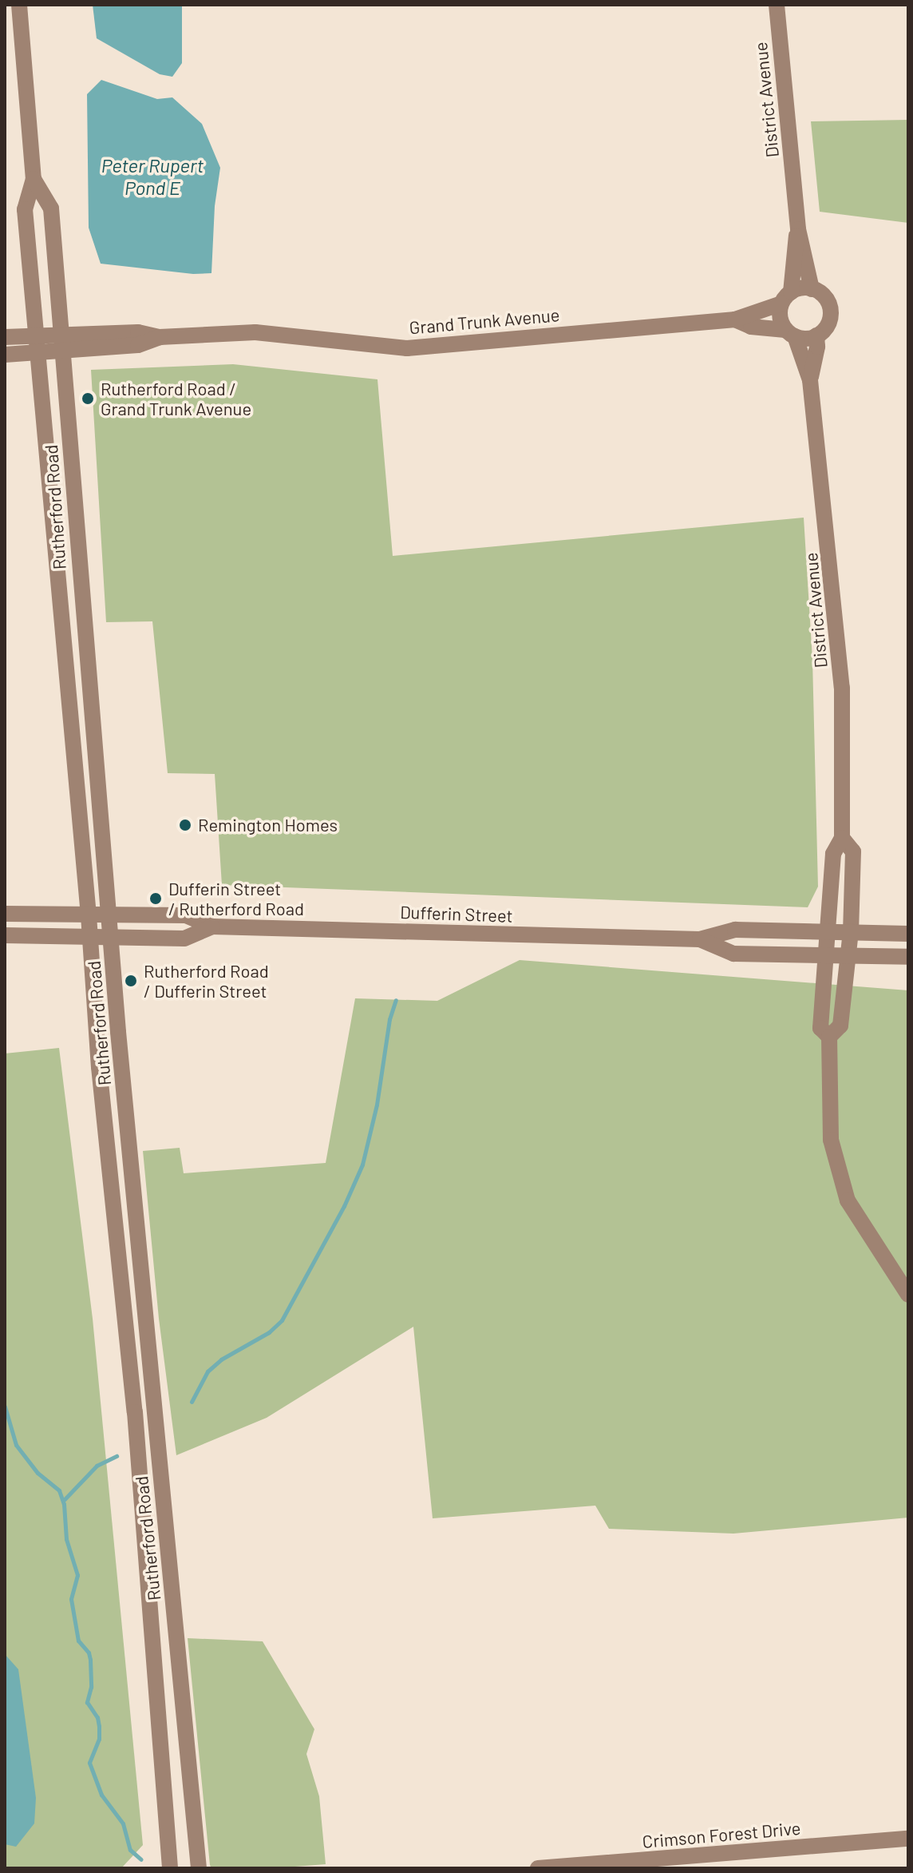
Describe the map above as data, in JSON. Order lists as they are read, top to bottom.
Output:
{
  "streets": {
    "main road": [
      "District Avenue",
      "Grand Trunk Avenue",
      "Rutherford Road",
      "Dufferin Street",
      "Crimson Forest Drive"
    ]
  },
  "crossings": [
    ["District Avenue", "Grand Trunk Avenue"],
    ["District Avenue", "Dufferin Street"],
    ["Grand Trunk Avenue", "Rutherford Road"],
    ["Rutherford Road", "Dufferin Street"]
  ],
  "water": ["Peter Rupert Pond E"],
  "places": [
    "Rutherford Road / Grand Trunk Avenue",
    "Remington Homes",
    "Dufferin Street / Rutherford Road",
    "Rutherford Road / Dufferin Street"
  ]
}
